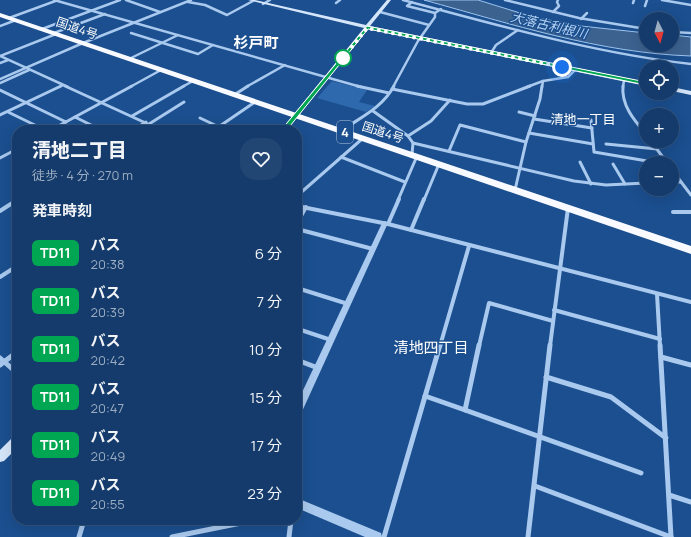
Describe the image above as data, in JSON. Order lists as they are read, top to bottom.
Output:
{
  "streets": {
    "highway": ["国道4号", "4"]
  },
  "districts": ["杉戸町", "清地一丁目", "清地四丁目"],
  "water": ["大落古利根川"],
  "lines": ["bus line TD11"],
  "north": "bottom",
  "page": {
    "map_buttons": ["+", "−"],
    "heading": [
      ["清地二丁目", "徒歩 · 4 分 · 270 m"],
      "発車時刻"
    ],
    "list": [
      {
        "mark": "TD11",
        "name": "バス",
        "note": "20:38",
        "value": "6 分"
      },
      {
        "mark": "TD11",
        "name": "バス",
        "note": "20:39",
        "value": "7 分"
      },
      {
        "mark": "TD11",
        "name": "バス",
        "note": "20:42",
        "value": "10 分"
      },
      {
        "mark": "TD11",
        "name": "バス",
        "note": "20:47",
        "value": "15 分"
      },
      {
        "mark": "TD11",
        "name": "バス",
        "note": "20:49",
        "value": "17 分"
      },
      {
        "mark": "TD11",
        "name": "バス",
        "note": "20:55",
        "value": "23 分"
      }
    ]
  }
}
